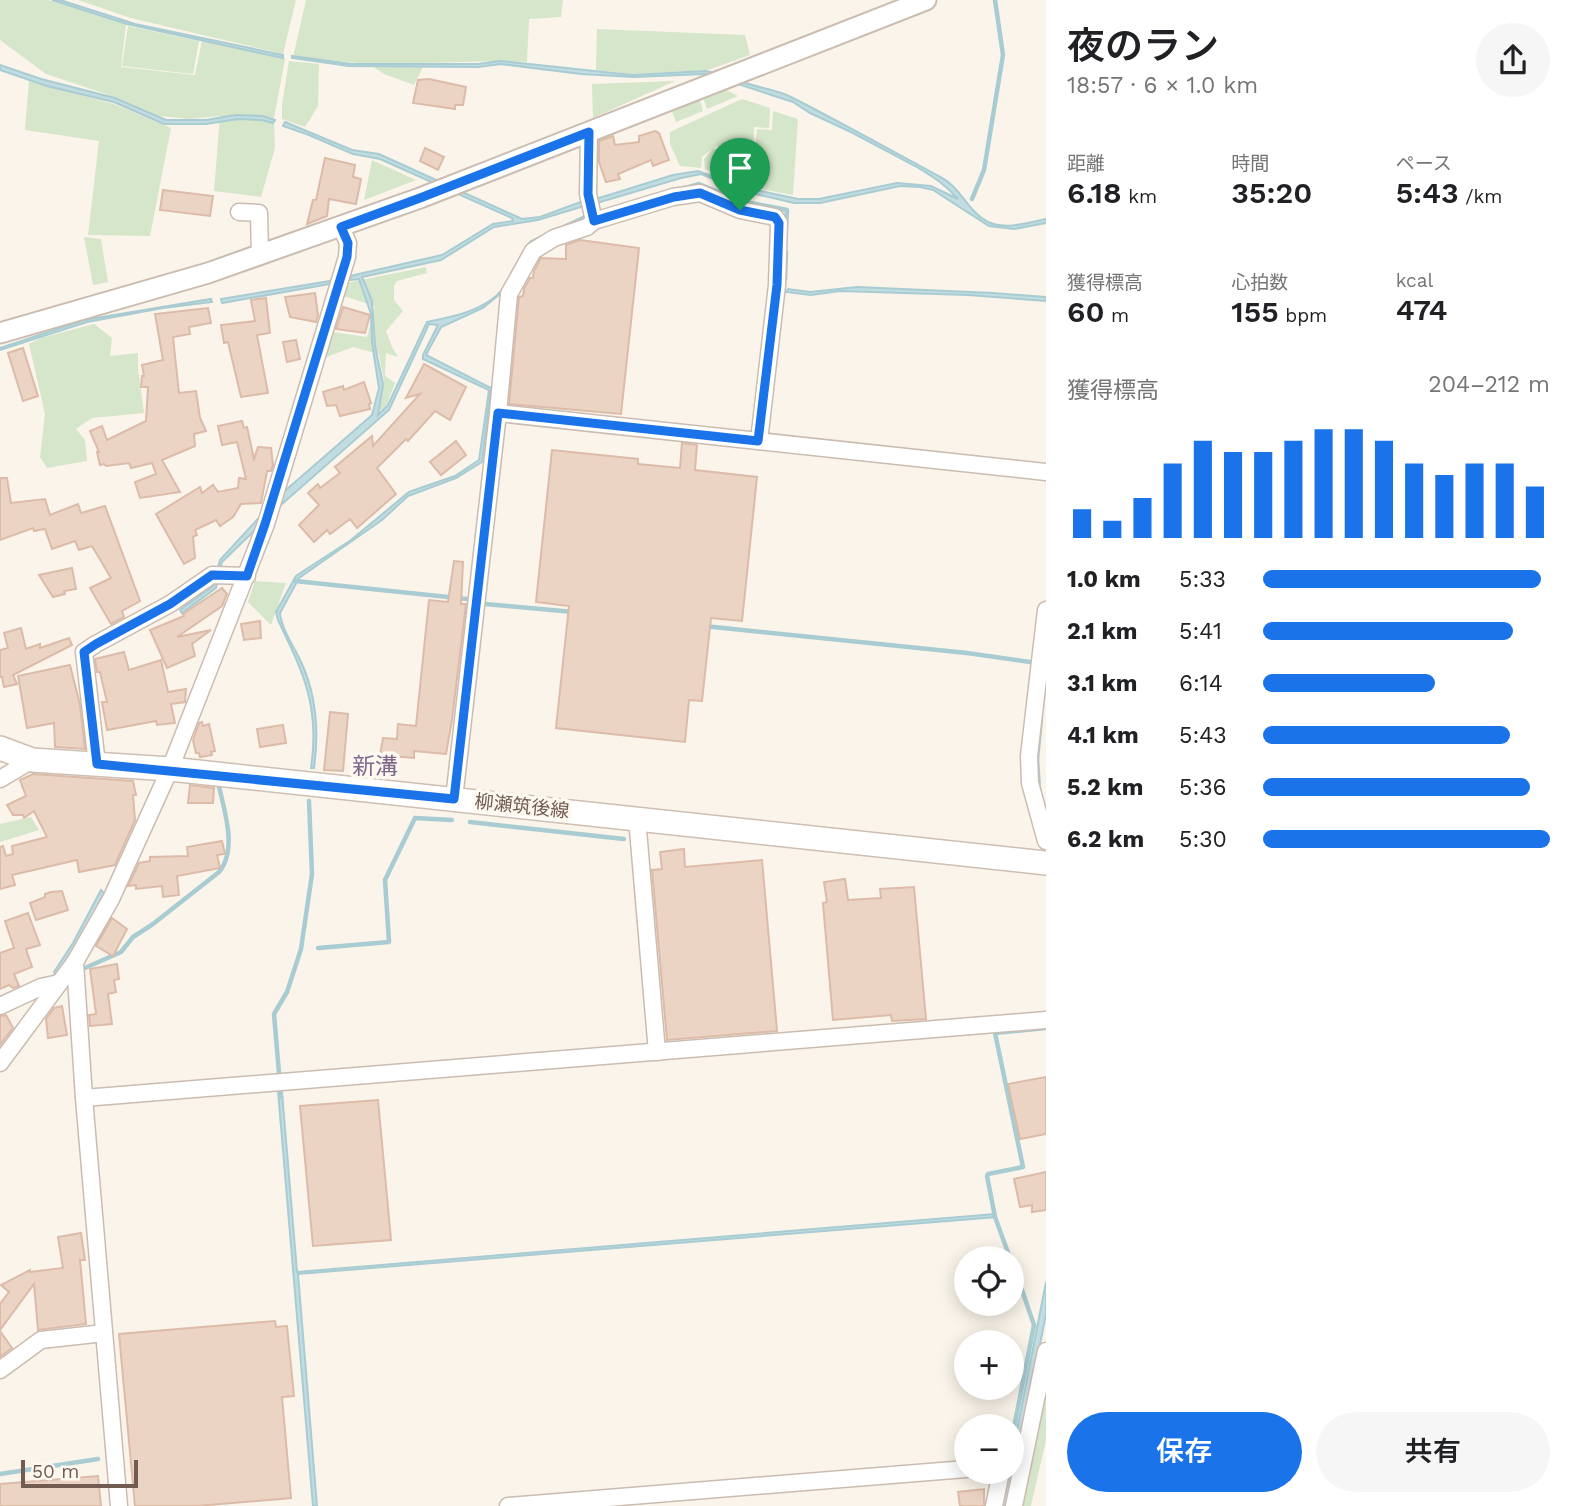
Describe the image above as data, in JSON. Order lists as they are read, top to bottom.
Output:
{
  "streets": {
    "main road": ["柳瀬筑後線"]
  },
  "districts": ["新溝"],
  "scale_bar": "50 m",
  "page": {
    "heading": ["夜のラン", "18:57 · 6 × 1.0 km"],
    "stats": [
      ["距離", "6.18 km"],
      ["時間", "35:20"],
      ["ペース", "5:43 /km"],
      ["獲得標高", "60 m"],
      ["心拍数", "155 bpm"],
      ["kcal", "474"]
    ],
    "chart": ["獲得標高", "204–212 m"],
    "list": [
      {
        "name": "1.0 km",
        "note": "5:33"
      },
      {
        "name": "2.1 km",
        "note": "5:41"
      },
      {
        "name": "3.1 km",
        "note": "6:14"
      },
      {
        "name": "4.1 km",
        "note": "5:43"
      },
      {
        "name": "5.2 km",
        "note": "5:36"
      },
      {
        "name": "6.2 km",
        "note": "5:30"
      }
    ],
    "map_buttons": ["+", "−"],
    "buttons": ["保存", "共有"],
    "scale": "50 m"
  }
}
